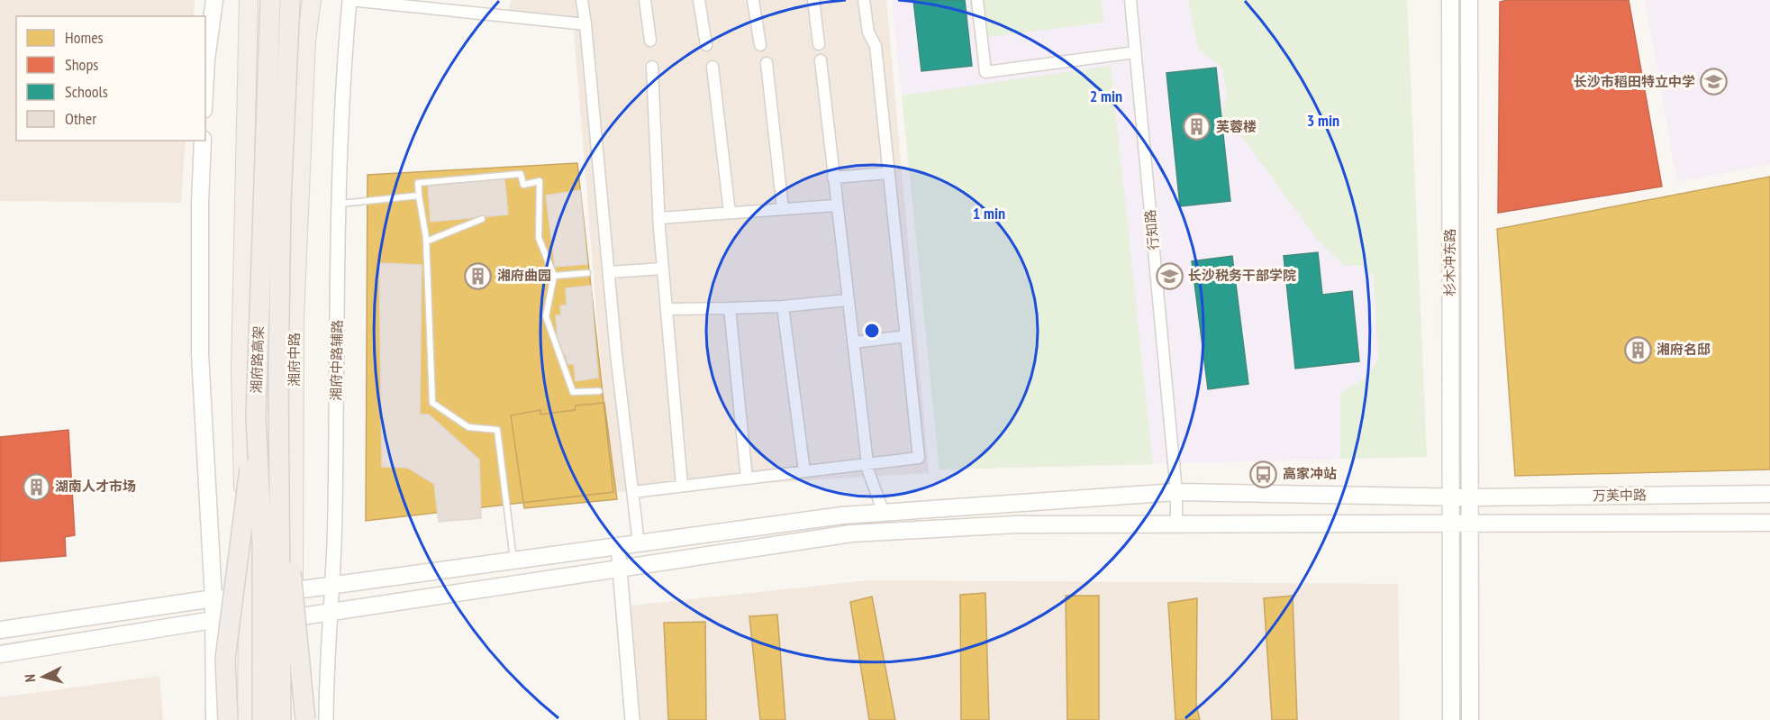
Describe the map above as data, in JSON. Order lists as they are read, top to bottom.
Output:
{
  "streets": {
    "highway": ["湘府路高架"],
    "main road": ["杉木冲东路", "湘府中路", "万芙中路"],
    "street": ["行知路", "湘府中路辅路"]
  },
  "crossings": [
    ["行知路", "万芙中路"],
    ["杉木冲东路", "万芙中路"],
    ["湘府中路", "万芙中路"],
    ["湘府中路辅路", "万芙中路"]
  ],
  "places": {
    "school or university": ["长沙市稻田特立中学", "长沙税务干部学院"],
    "building": [
      "芙蓉楼",
      "湘府曲园",
      "湘府名邸",
      "湖南人才市场"
    ],
    "bus stop": ["高家冲站"]
  },
  "legend": [
    "Homes",
    "Shops",
    "Schools",
    "Other"
  ],
  "north": "left",
  "rings": ["2 min", "3 min", "1 min"]
}
